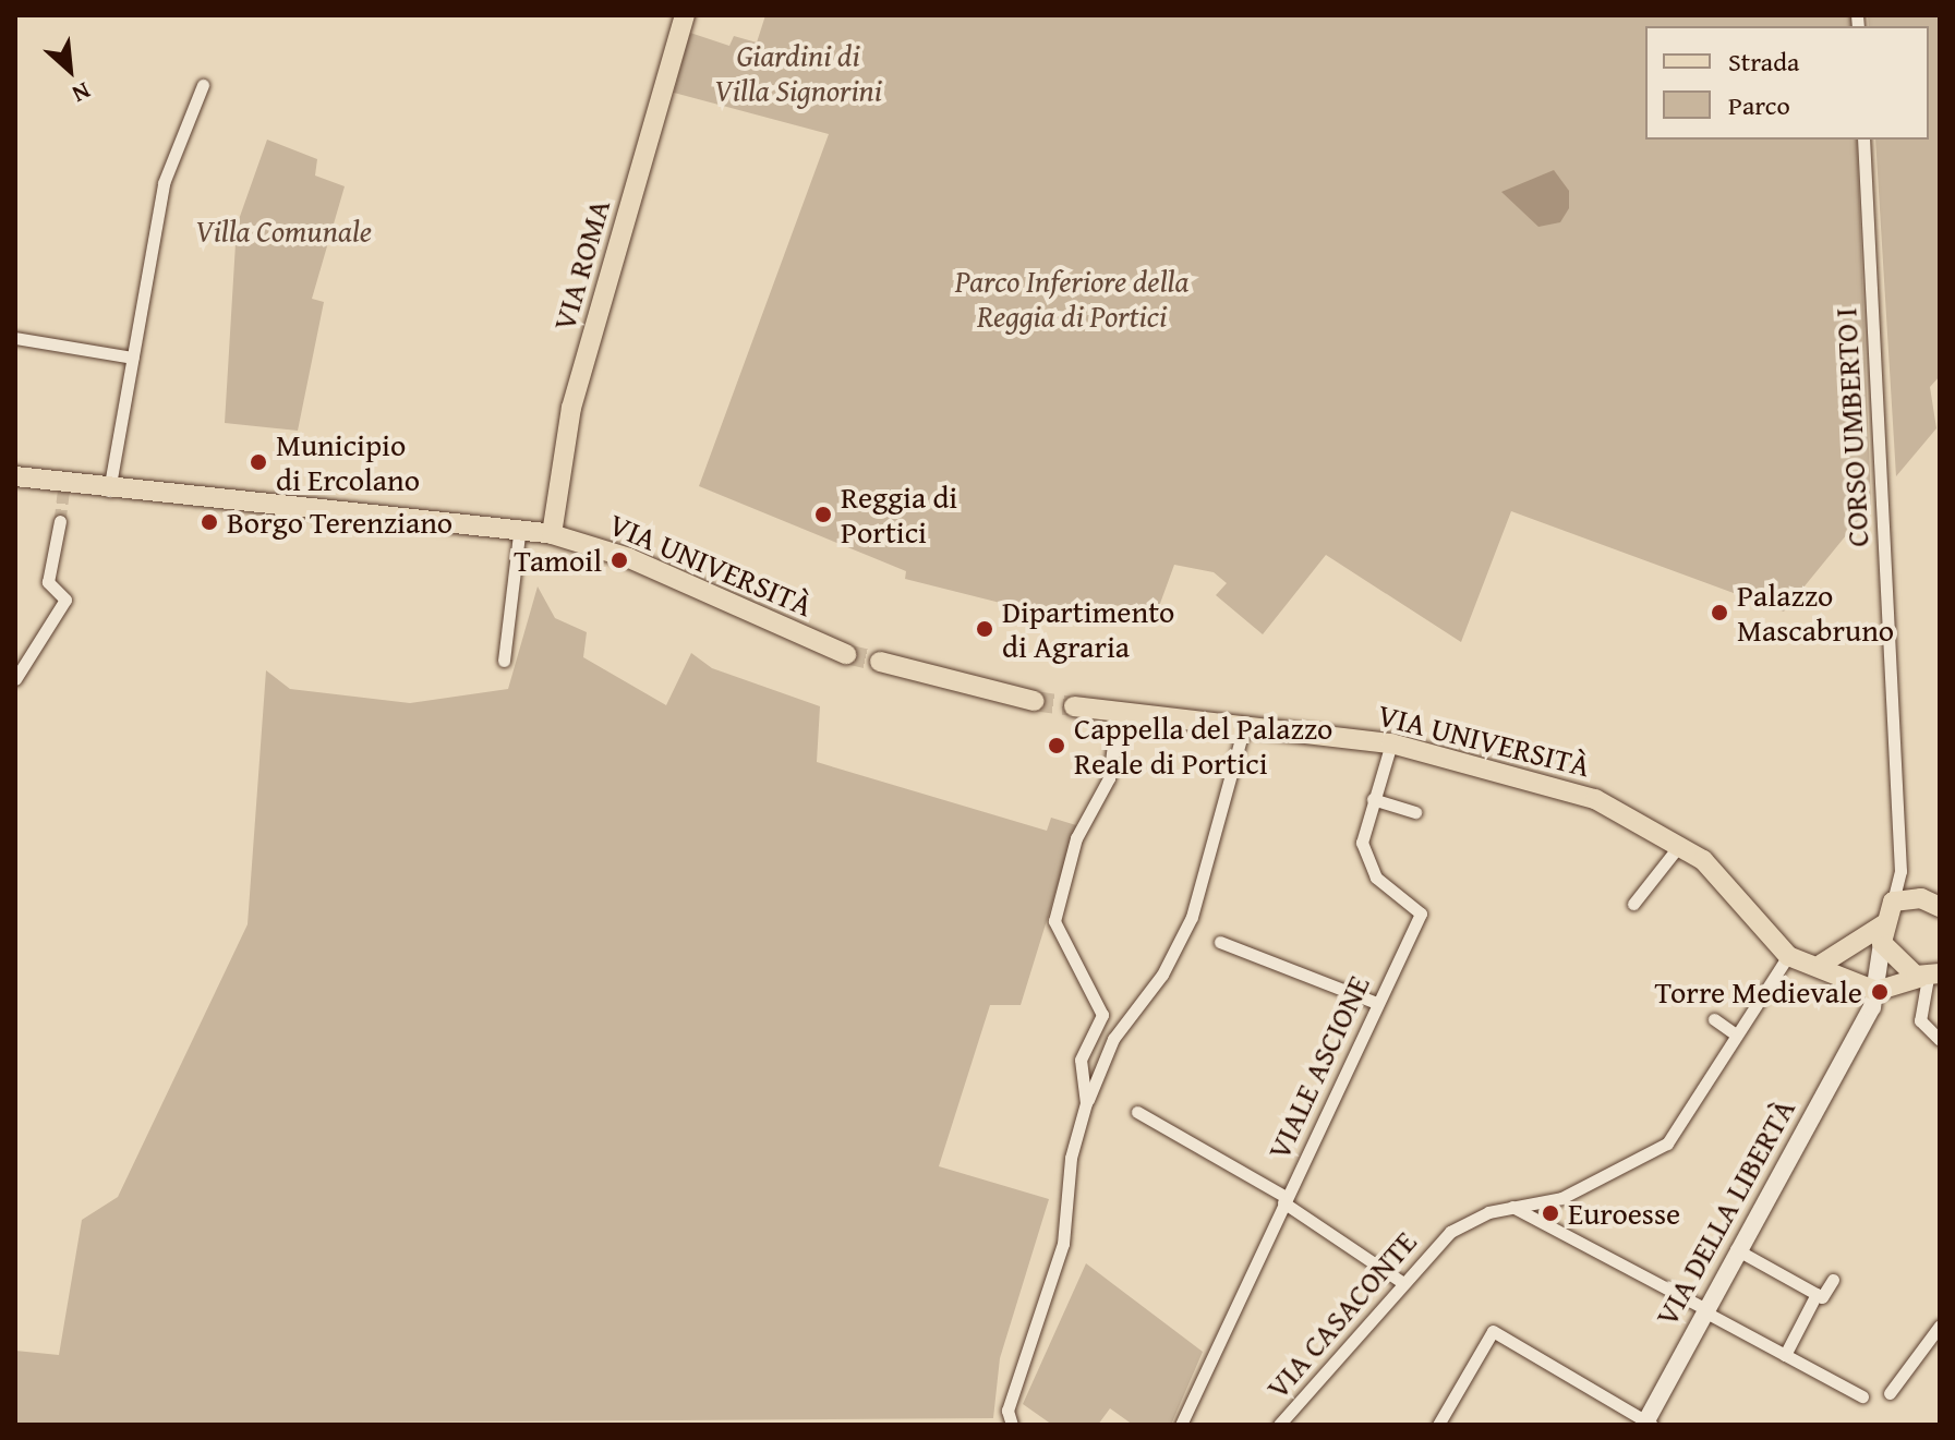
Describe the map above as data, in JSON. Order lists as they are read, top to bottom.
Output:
{
  "streets": {
    "main road": ["VIA ROMA", "VIA UNIVERSITÀ"],
    "street": [
      "CORSO UMBERTO I",
      "VIALE ASCIONE",
      "VIA DELLA LIBERTÀ",
      "VIA CASACONTE"
    ]
  },
  "crossings": [
    ["VIA ROMA", "VIA UNIVERSITÀ"],
    ["VIA UNIVERSITÀ", "VIALE ASCIONE"],
    ["VIA UNIVERSITÀ", "VIA CASACONTE"]
  ],
  "parks": ["Giardini di Villa Signorini", "Villa Comunale", "Parco Inferiore della Reggia di Portici"],
  "places": [
    "Municipio di Ercolano",
    "Reggia di Portici",
    "Borgo Terenziano",
    "Tamoil",
    "Palazzo Mascabruno",
    "Dipartimento di Agraria",
    "Cappella del Palazzo Reale di Portici",
    "Torre Medievale",
    "Euroesse"
  ],
  "legend": ["Strada", "Parco"],
  "north": "bottom right"
}
